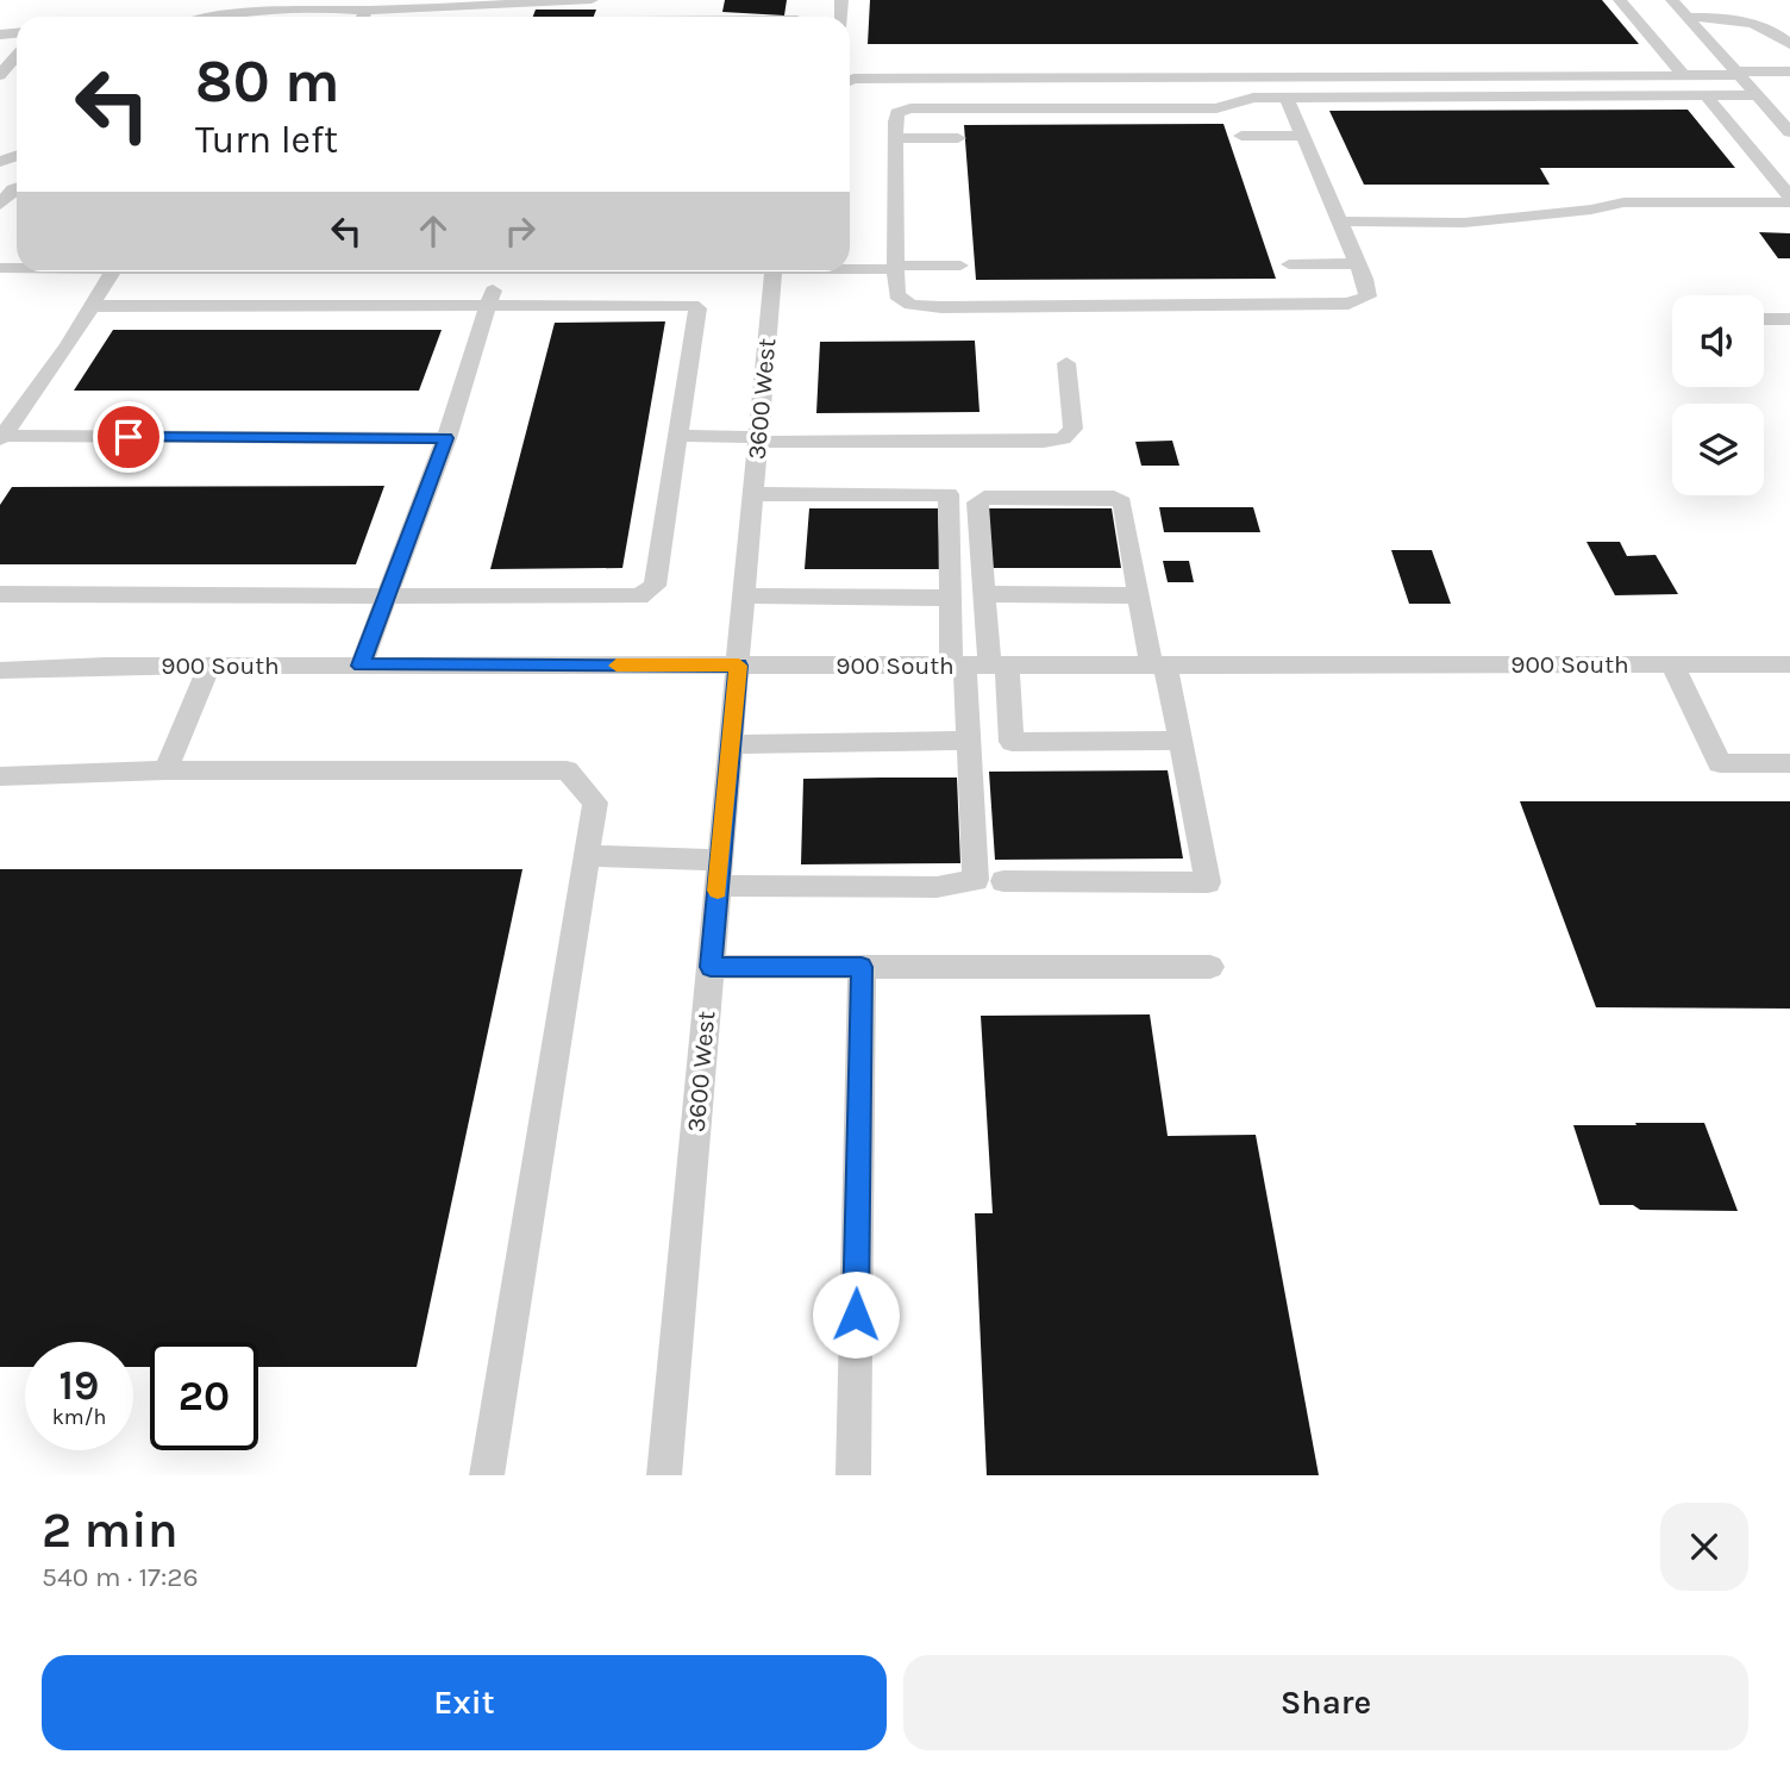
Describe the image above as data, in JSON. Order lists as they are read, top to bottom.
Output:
{
  "streets": {
    "street": ["3600 West", "900 South"]
  },
  "crossings": [
    ["3600 West", "900 South"]
  ],
  "page": {
    "turn": ["80 m", "Turn left"],
    "speed": "19 km/h",
    "limit": "20",
    "heading": ["2 min", "540 m · 17:26"],
    "buttons": ["Exit", "Share"]
  }
}
